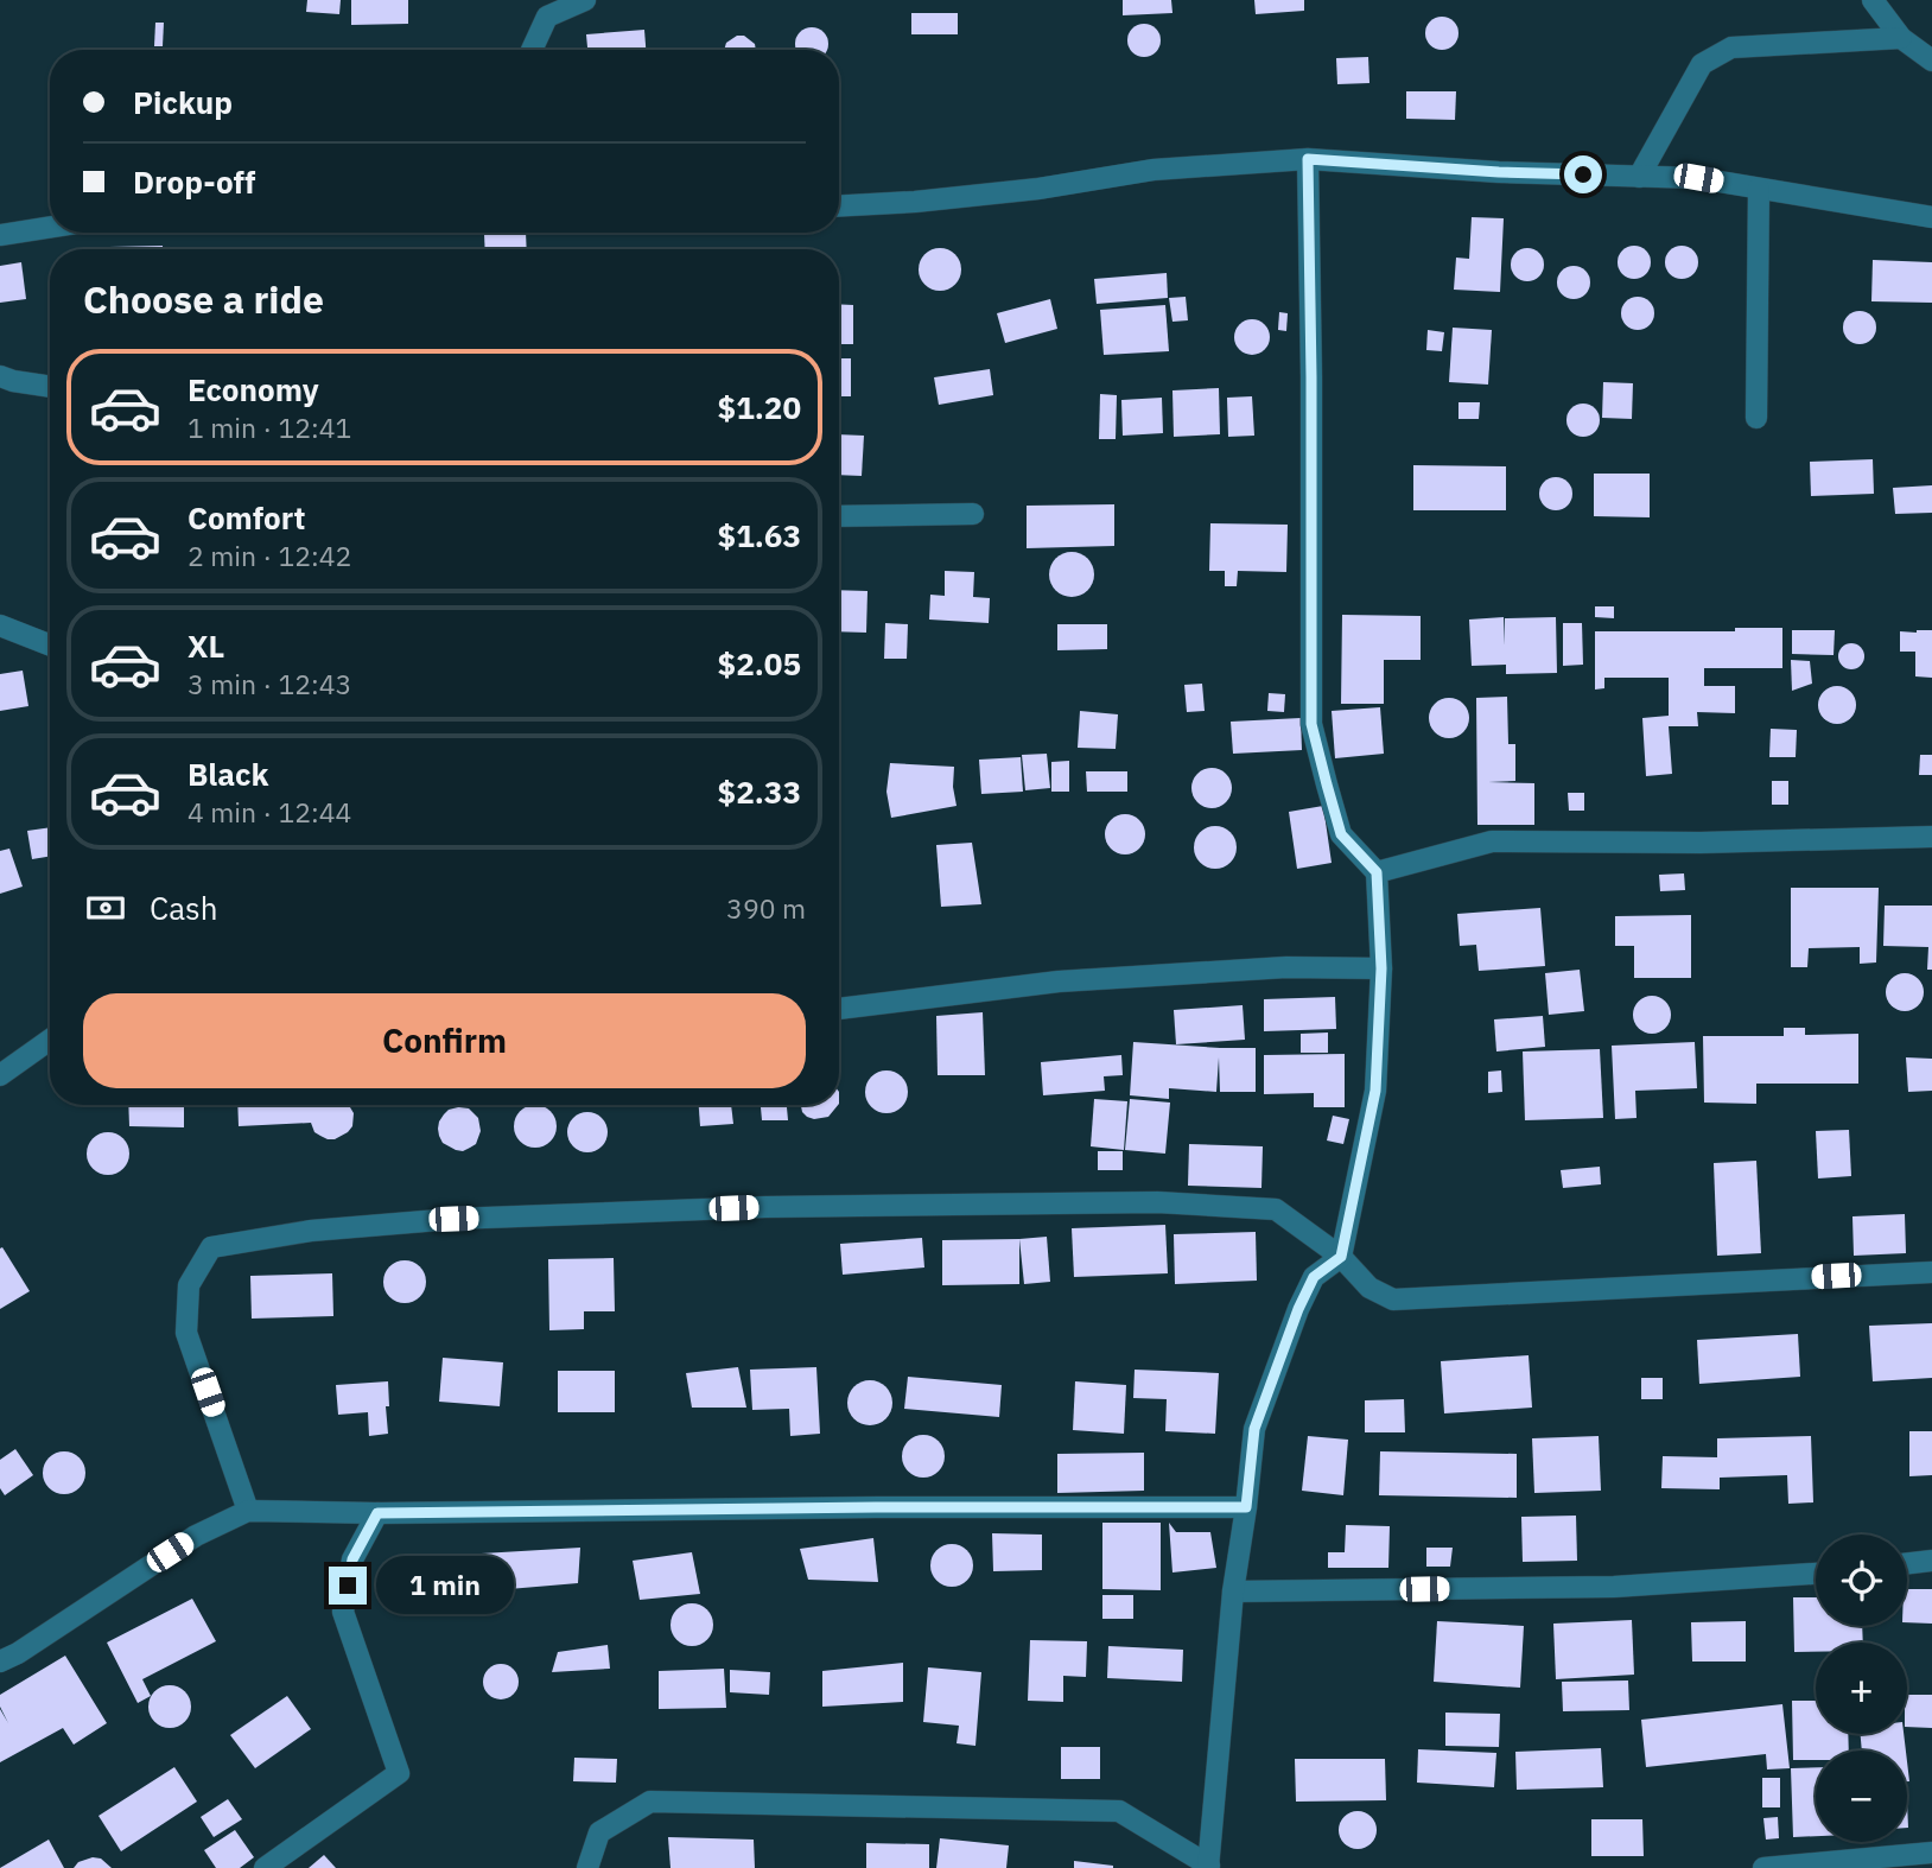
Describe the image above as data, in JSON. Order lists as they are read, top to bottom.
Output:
{
  "page": {
    "banner": ["Pickup", "Drop-off"],
    "heading": "Choose a ride",
    "list": [
      {
        "name": "Economy",
        "note": "1 min · 12:41",
        "value": "$1.20"
      },
      {
        "name": "Comfort",
        "note": "2 min · 12:42",
        "value": "$1.63"
      },
      {
        "name": "XL",
        "note": "3 min · 12:43",
        "value": "$2.05"
      },
      {
        "name": "Black",
        "note": "4 min · 12:44",
        "value": "$2.33"
      }
    ],
    "pay": ["Cash", "390 m"],
    "buttons": "Confirm",
    "map_buttons": ["+", "−"],
    "bubble": "1 min"
  }
}
